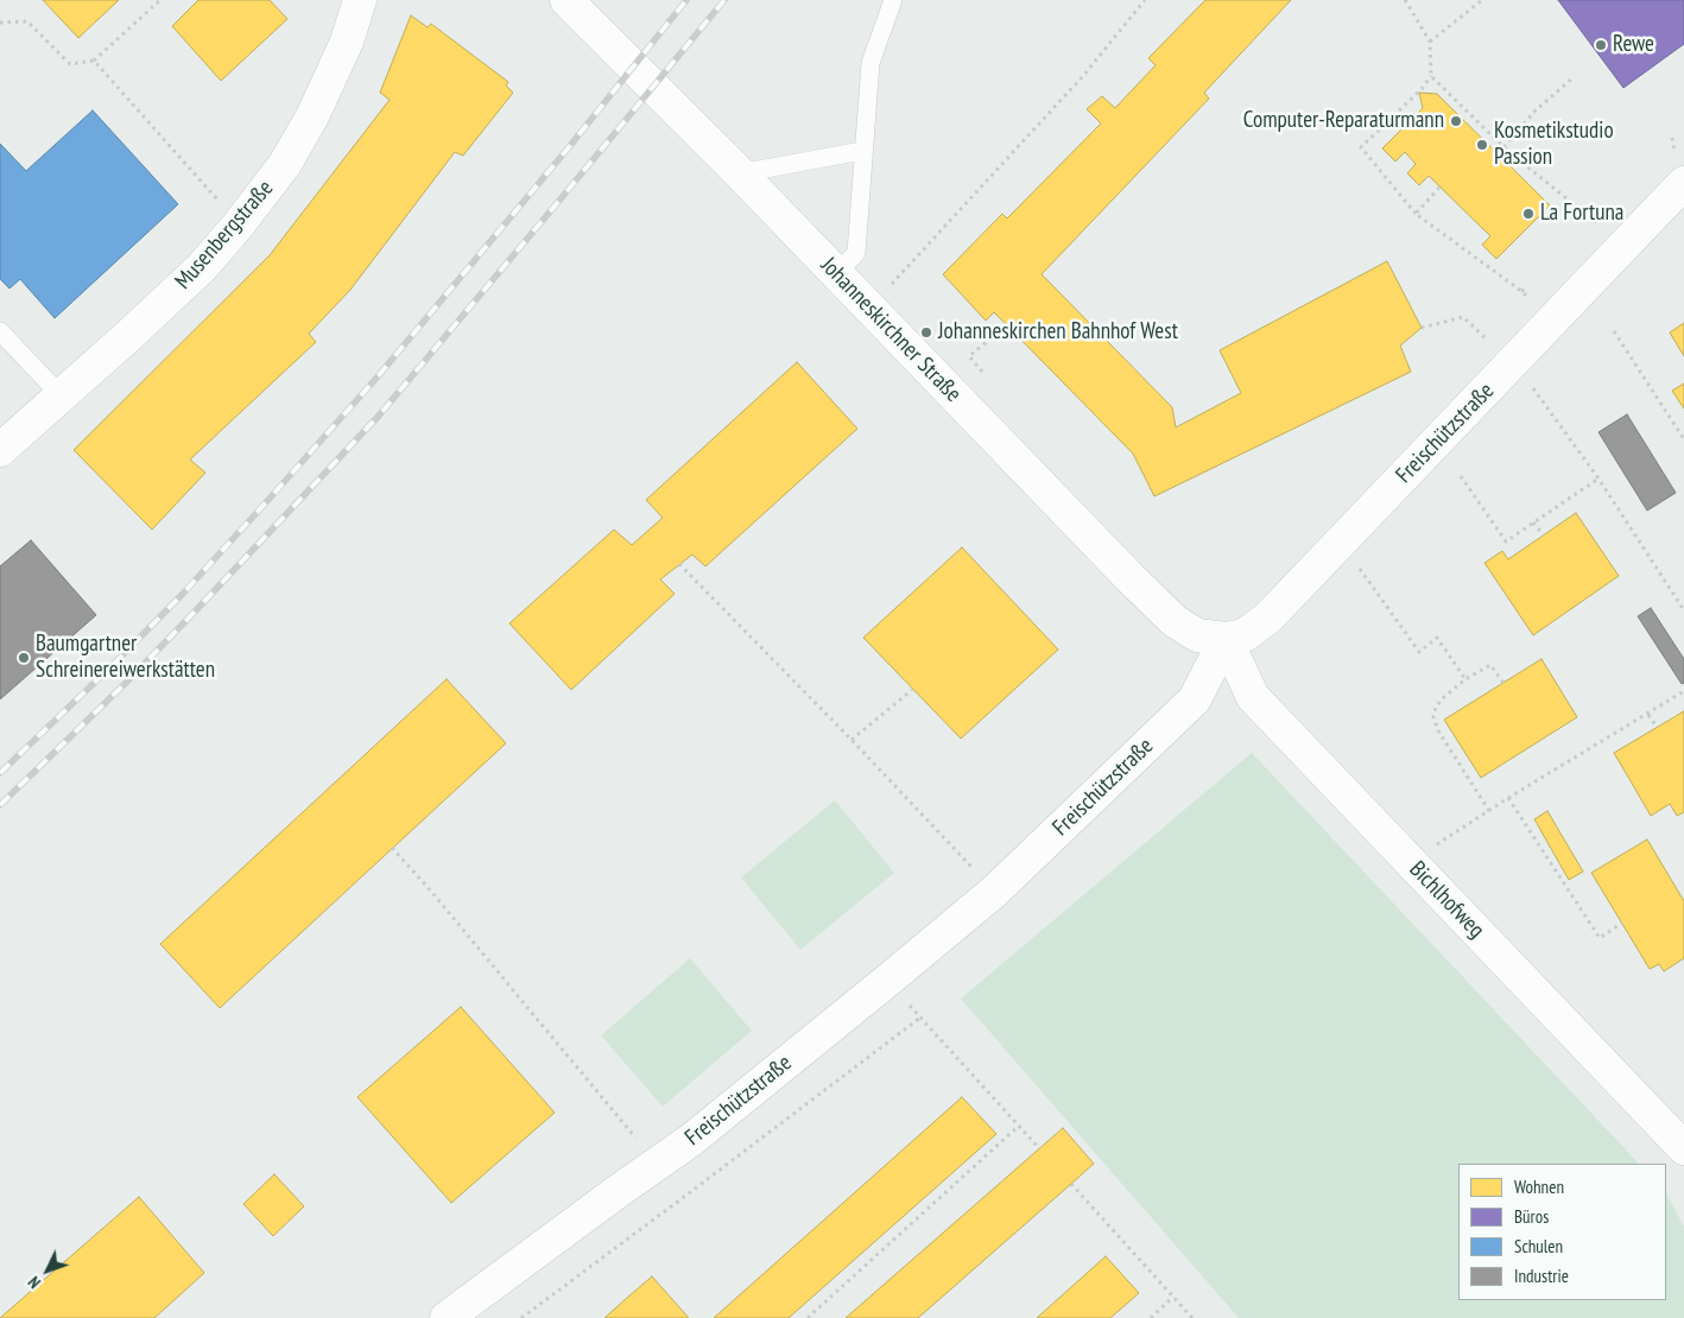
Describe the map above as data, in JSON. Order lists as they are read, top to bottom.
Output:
{
  "streets": {
    "street": [
      "Musenbergstraße",
      "Johanneskirchner Straße",
      "Freischützstraße",
      "Bichlhofweg"
    ]
  },
  "crossings": [
    ["Johanneskirchner Straße", "Freischützstraße"],
    ["Johanneskirchner Straße", "Bichlhofweg"],
    ["Freischützstraße", "Bichlhofweg"]
  ],
  "places": [
    "Rewe",
    "Computer-Reparaturmann",
    "Kosmetikstudio Passion",
    "La Fortuna",
    "Johanneskirchen Bahnhof West",
    "Baumgartner Schreinereiwerkstätten"
  ],
  "legend": [
    "Wohnen",
    "Büros",
    "Schulen",
    "Industrie"
  ],
  "north": "bottom left"
}
